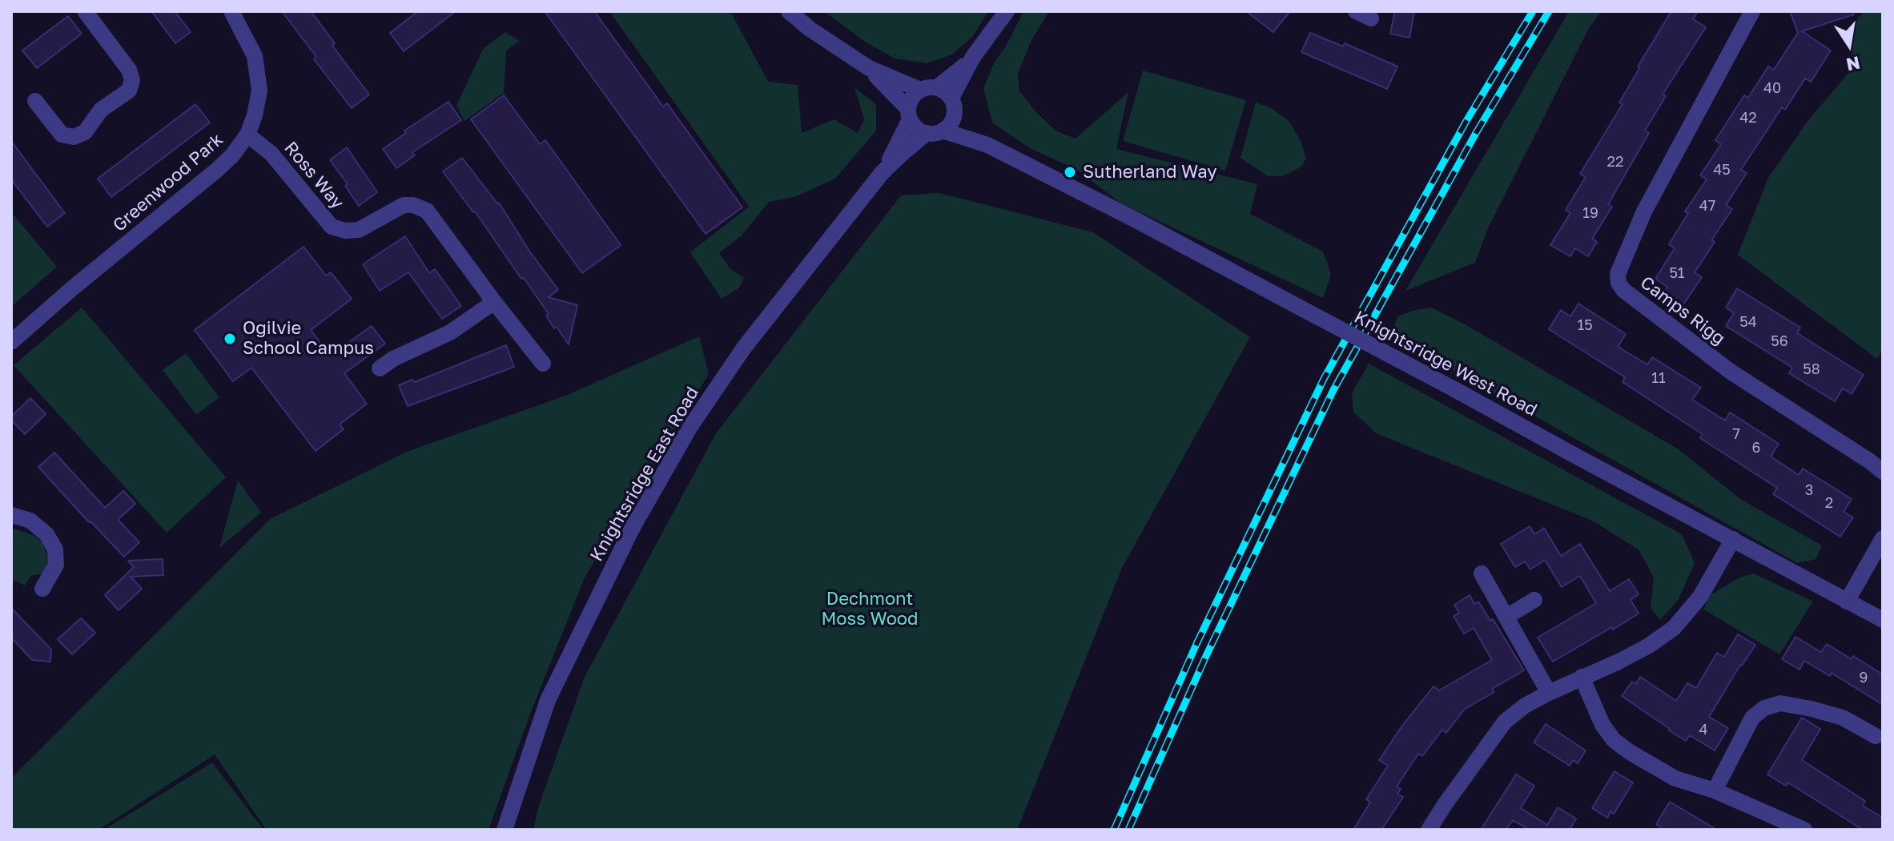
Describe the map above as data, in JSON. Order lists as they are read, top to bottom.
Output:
{
  "streets": {
    "street": [
      "Ross Way",
      "Greenwood Park",
      "Camps Rigg",
      "Knightsridge West Road",
      "Knightsridge East Road"
    ]
  },
  "crossings": [
    ["Ross Way", "Greenwood Park"],
    ["Knightsridge West Road", "Knightsridge East Road"]
  ],
  "parks": ["Dechmont Moss Wood"],
  "places": ["Sutherland Way", "Ogilvie School Campus"],
  "house_numbers": [
    "40",
    "42",
    "22",
    "45",
    "47",
    "19",
    "51",
    "54",
    "15",
    "56",
    "58",
    "11",
    "7",
    "6",
    "3",
    "2",
    "9",
    "4"
  ],
  "north": "bottom"
}
